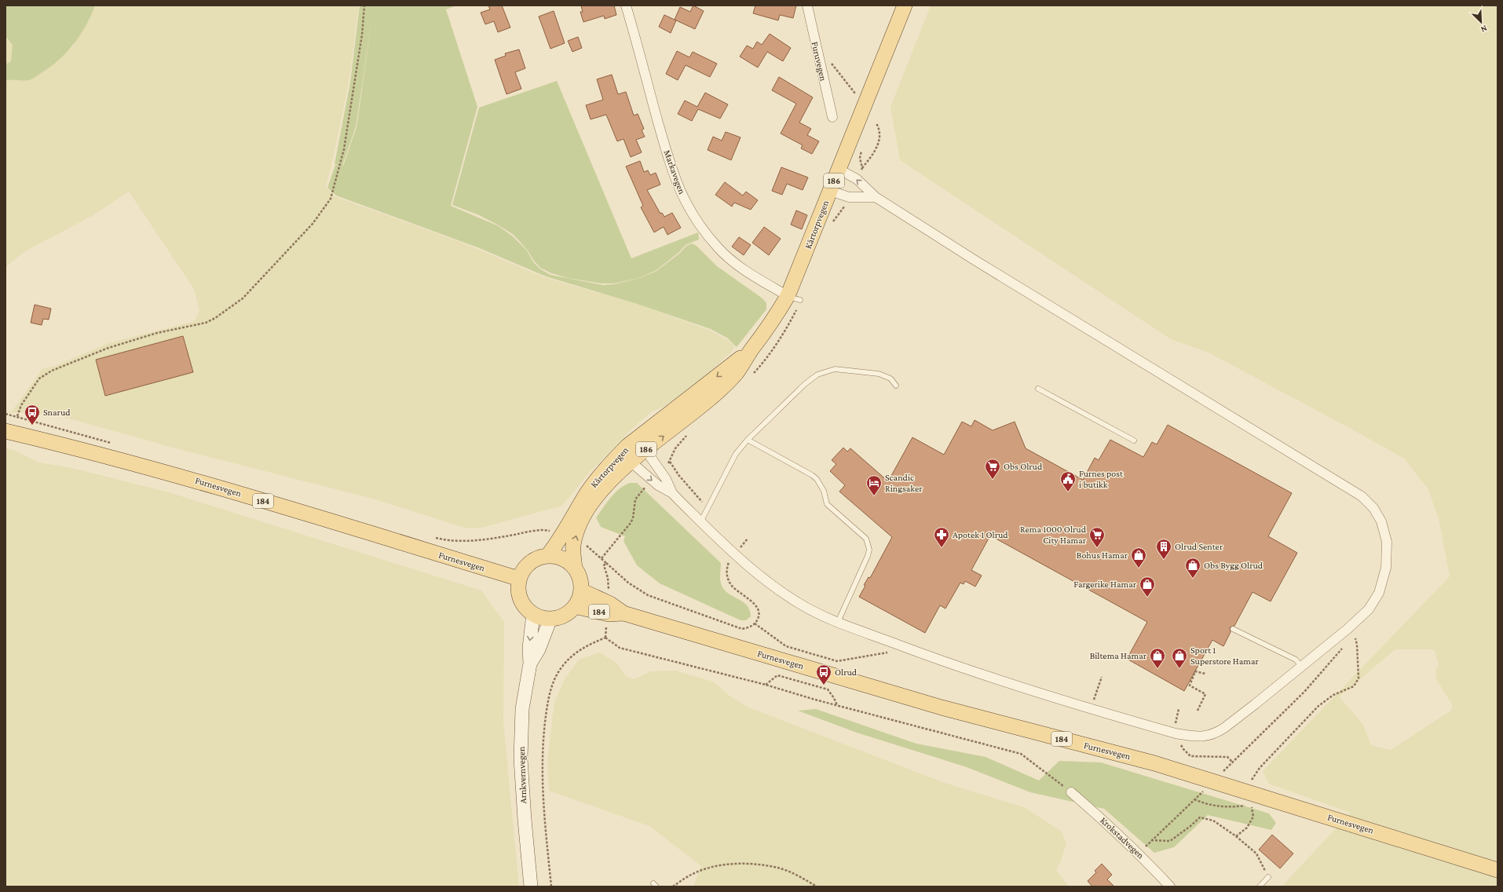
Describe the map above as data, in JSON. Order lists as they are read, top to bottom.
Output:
{
  "streets": {
    "main road": [
      "186",
      "Kårtorpvegen",
      "Furnesvegen",
      "184",
      "Arnkvernvegen"
    ],
    "street": ["Furuvegen", "Markavegen", "Krokstadvegen"]
  },
  "crossings": [
    ["Markavegen", "Kårtorpvegen"],
    ["Kårtorpvegen", "Furnesvegen"],
    ["Kårtorpvegen", "184"],
    ["Furnesvegen", "184"]
  ],
  "places": {
    "bus stop": ["Snarud", "Olrud"],
    "supermarket": ["Obs Olrud", "Rema 1000 Olrud City Hamar"],
    "public building": ["Furnes post i butikk"],
    "hotel": ["Scandic Ringsaker"],
    "pharmacy": ["Apotek 1 Olrud"],
    "building": ["Olrud Senter"],
    "shop": [
      "Bohus Hamar",
      "Obs Bygg Olrud",
      "Fargerike Hamar",
      "Biltema Hamar",
      "Sport 1 Superstore Hamar"
    ]
  },
  "north": "bottom right"
}
